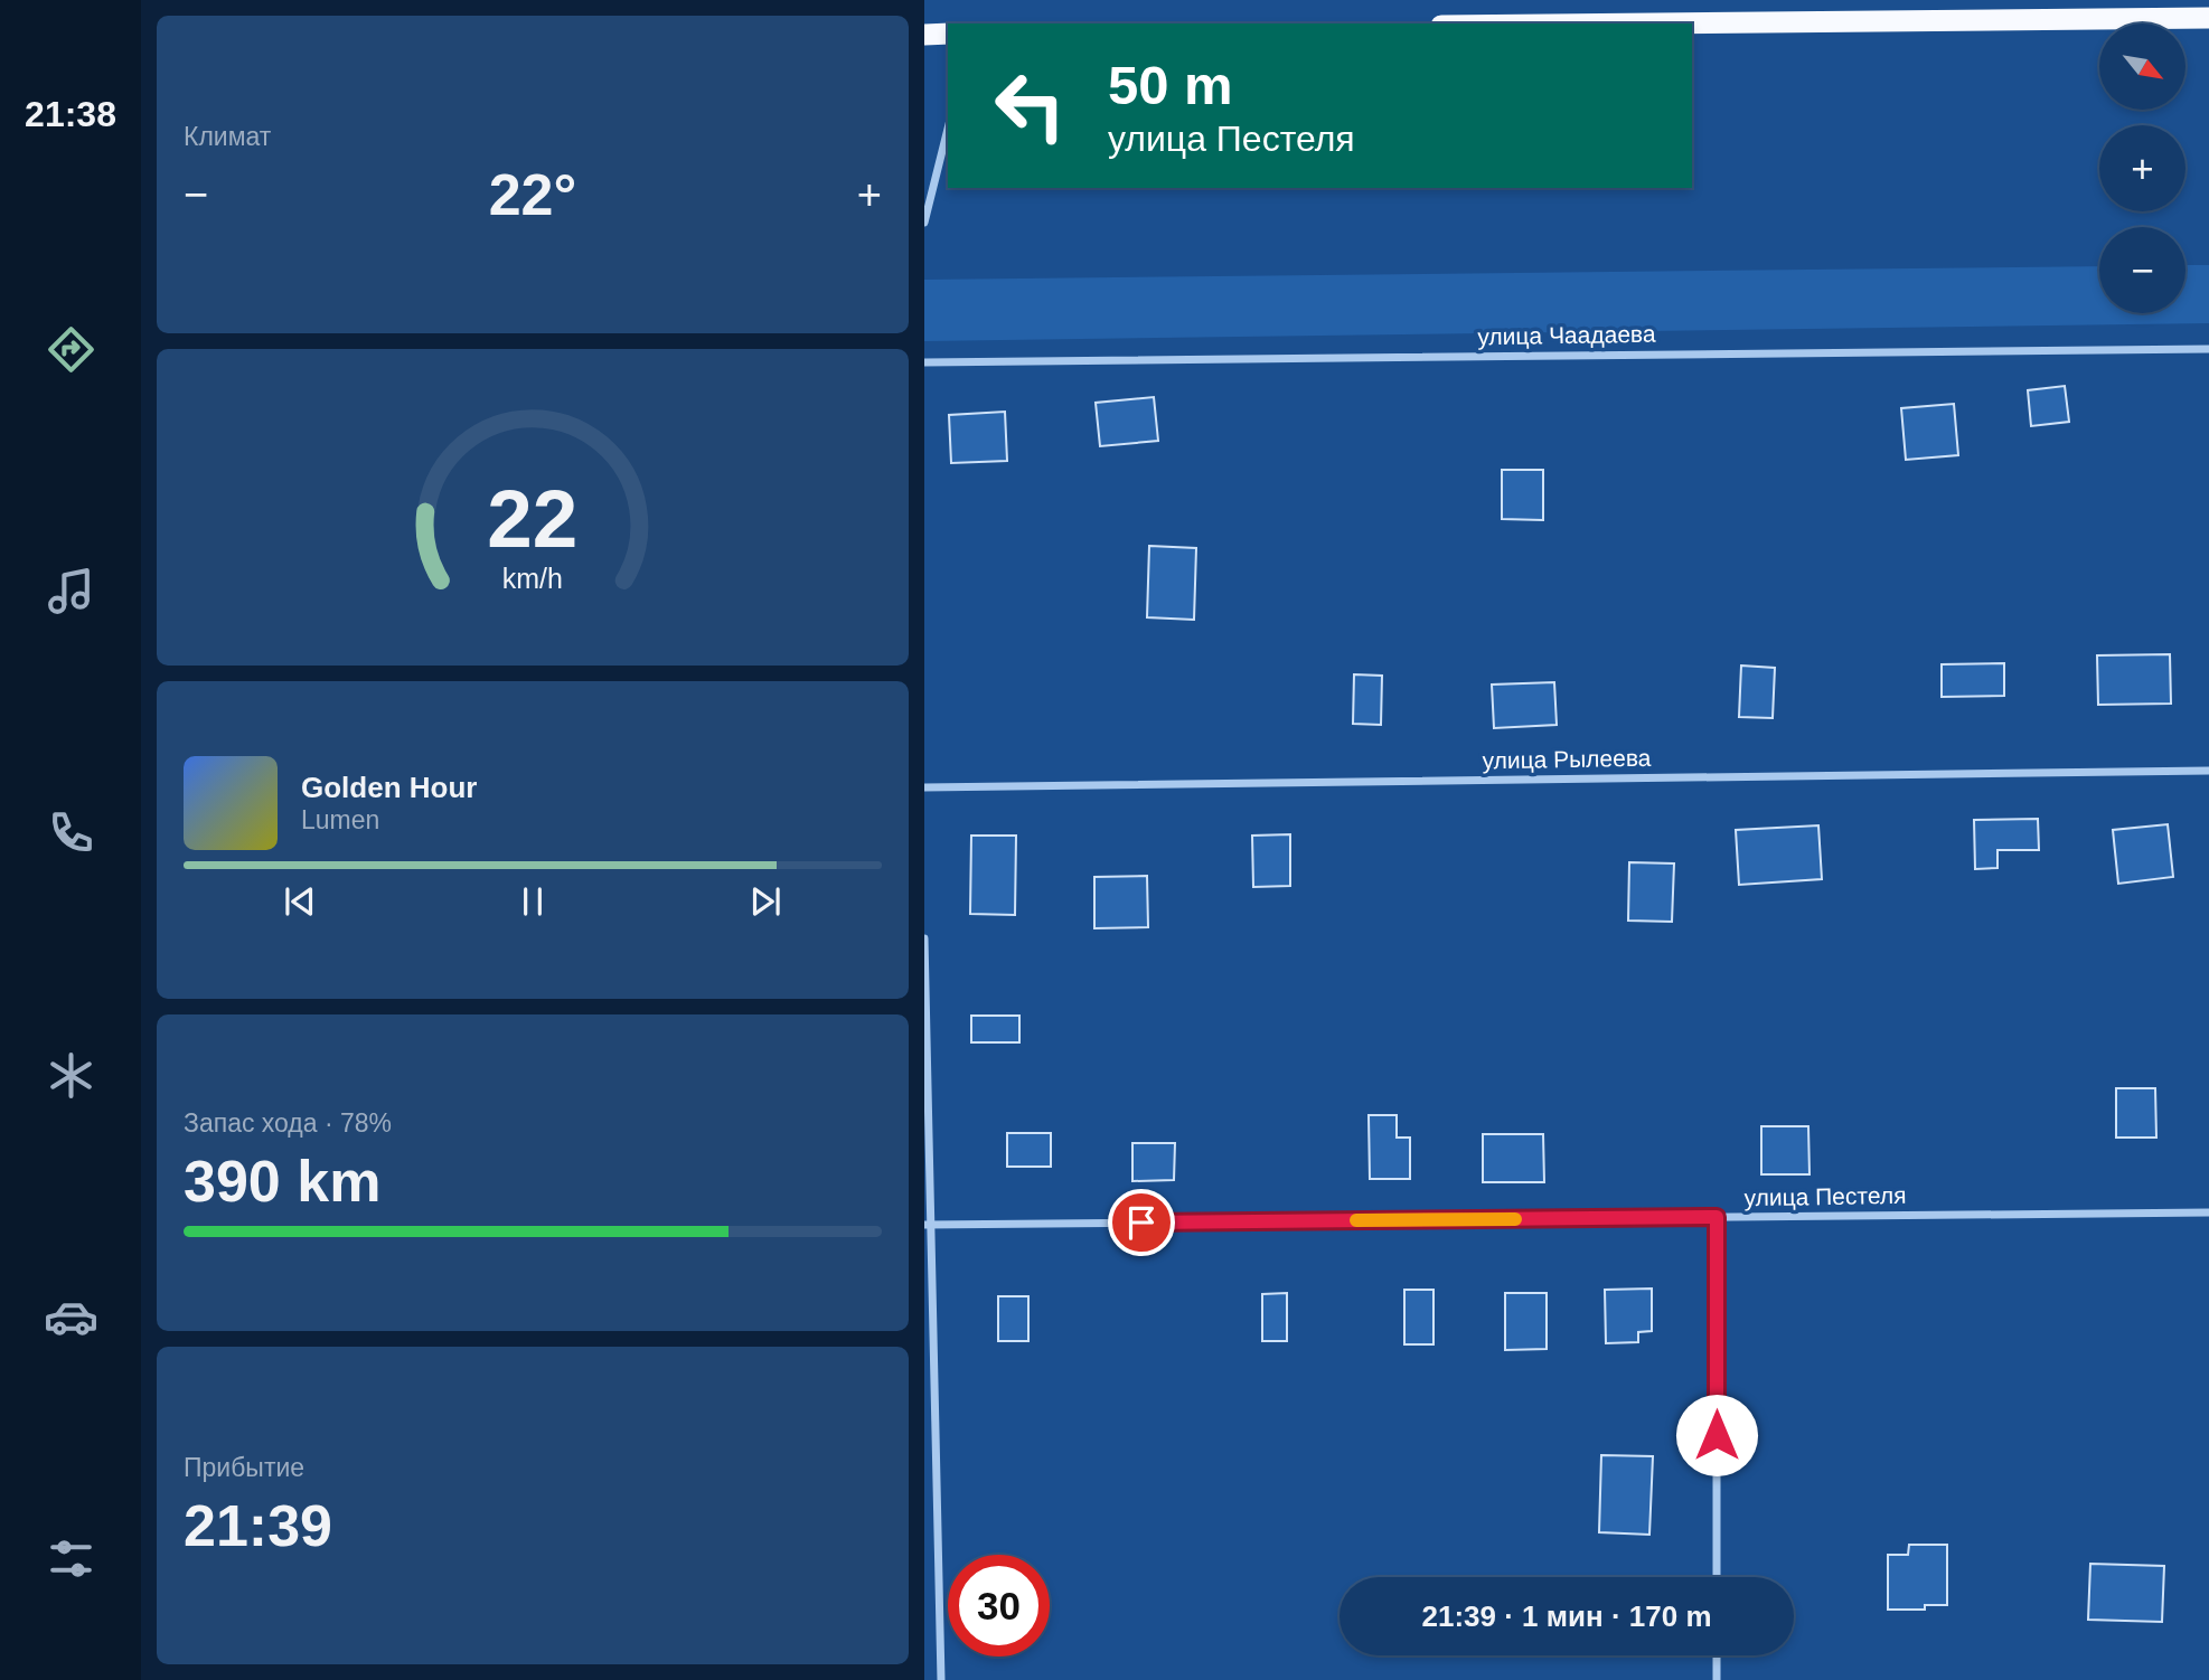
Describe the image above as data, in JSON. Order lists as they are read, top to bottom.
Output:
{
  "streets": {
    "street": ["улица Чаадаева", "улица Рылеева", "улица Пестеля"]
  },
  "north": "bottom right",
  "page": {
    "tabs": "21:38",
    "tile": [
      "Климат",
      ["Запас хода · 78%", "390 km"],
      ["Прибытие", "21:39"]
    ],
    "map_buttons": ["+", "−"],
    "turn": ["50 m", "улица Пестеля"],
    "heat": ["−", "22°", "+"],
    "song": ["Golden Hour", "Lumen"],
    "limit": "30",
    "trip": "21:39 · 1 мин · 170 m",
    "gauge": ["22", "km/h"]
  }
}
